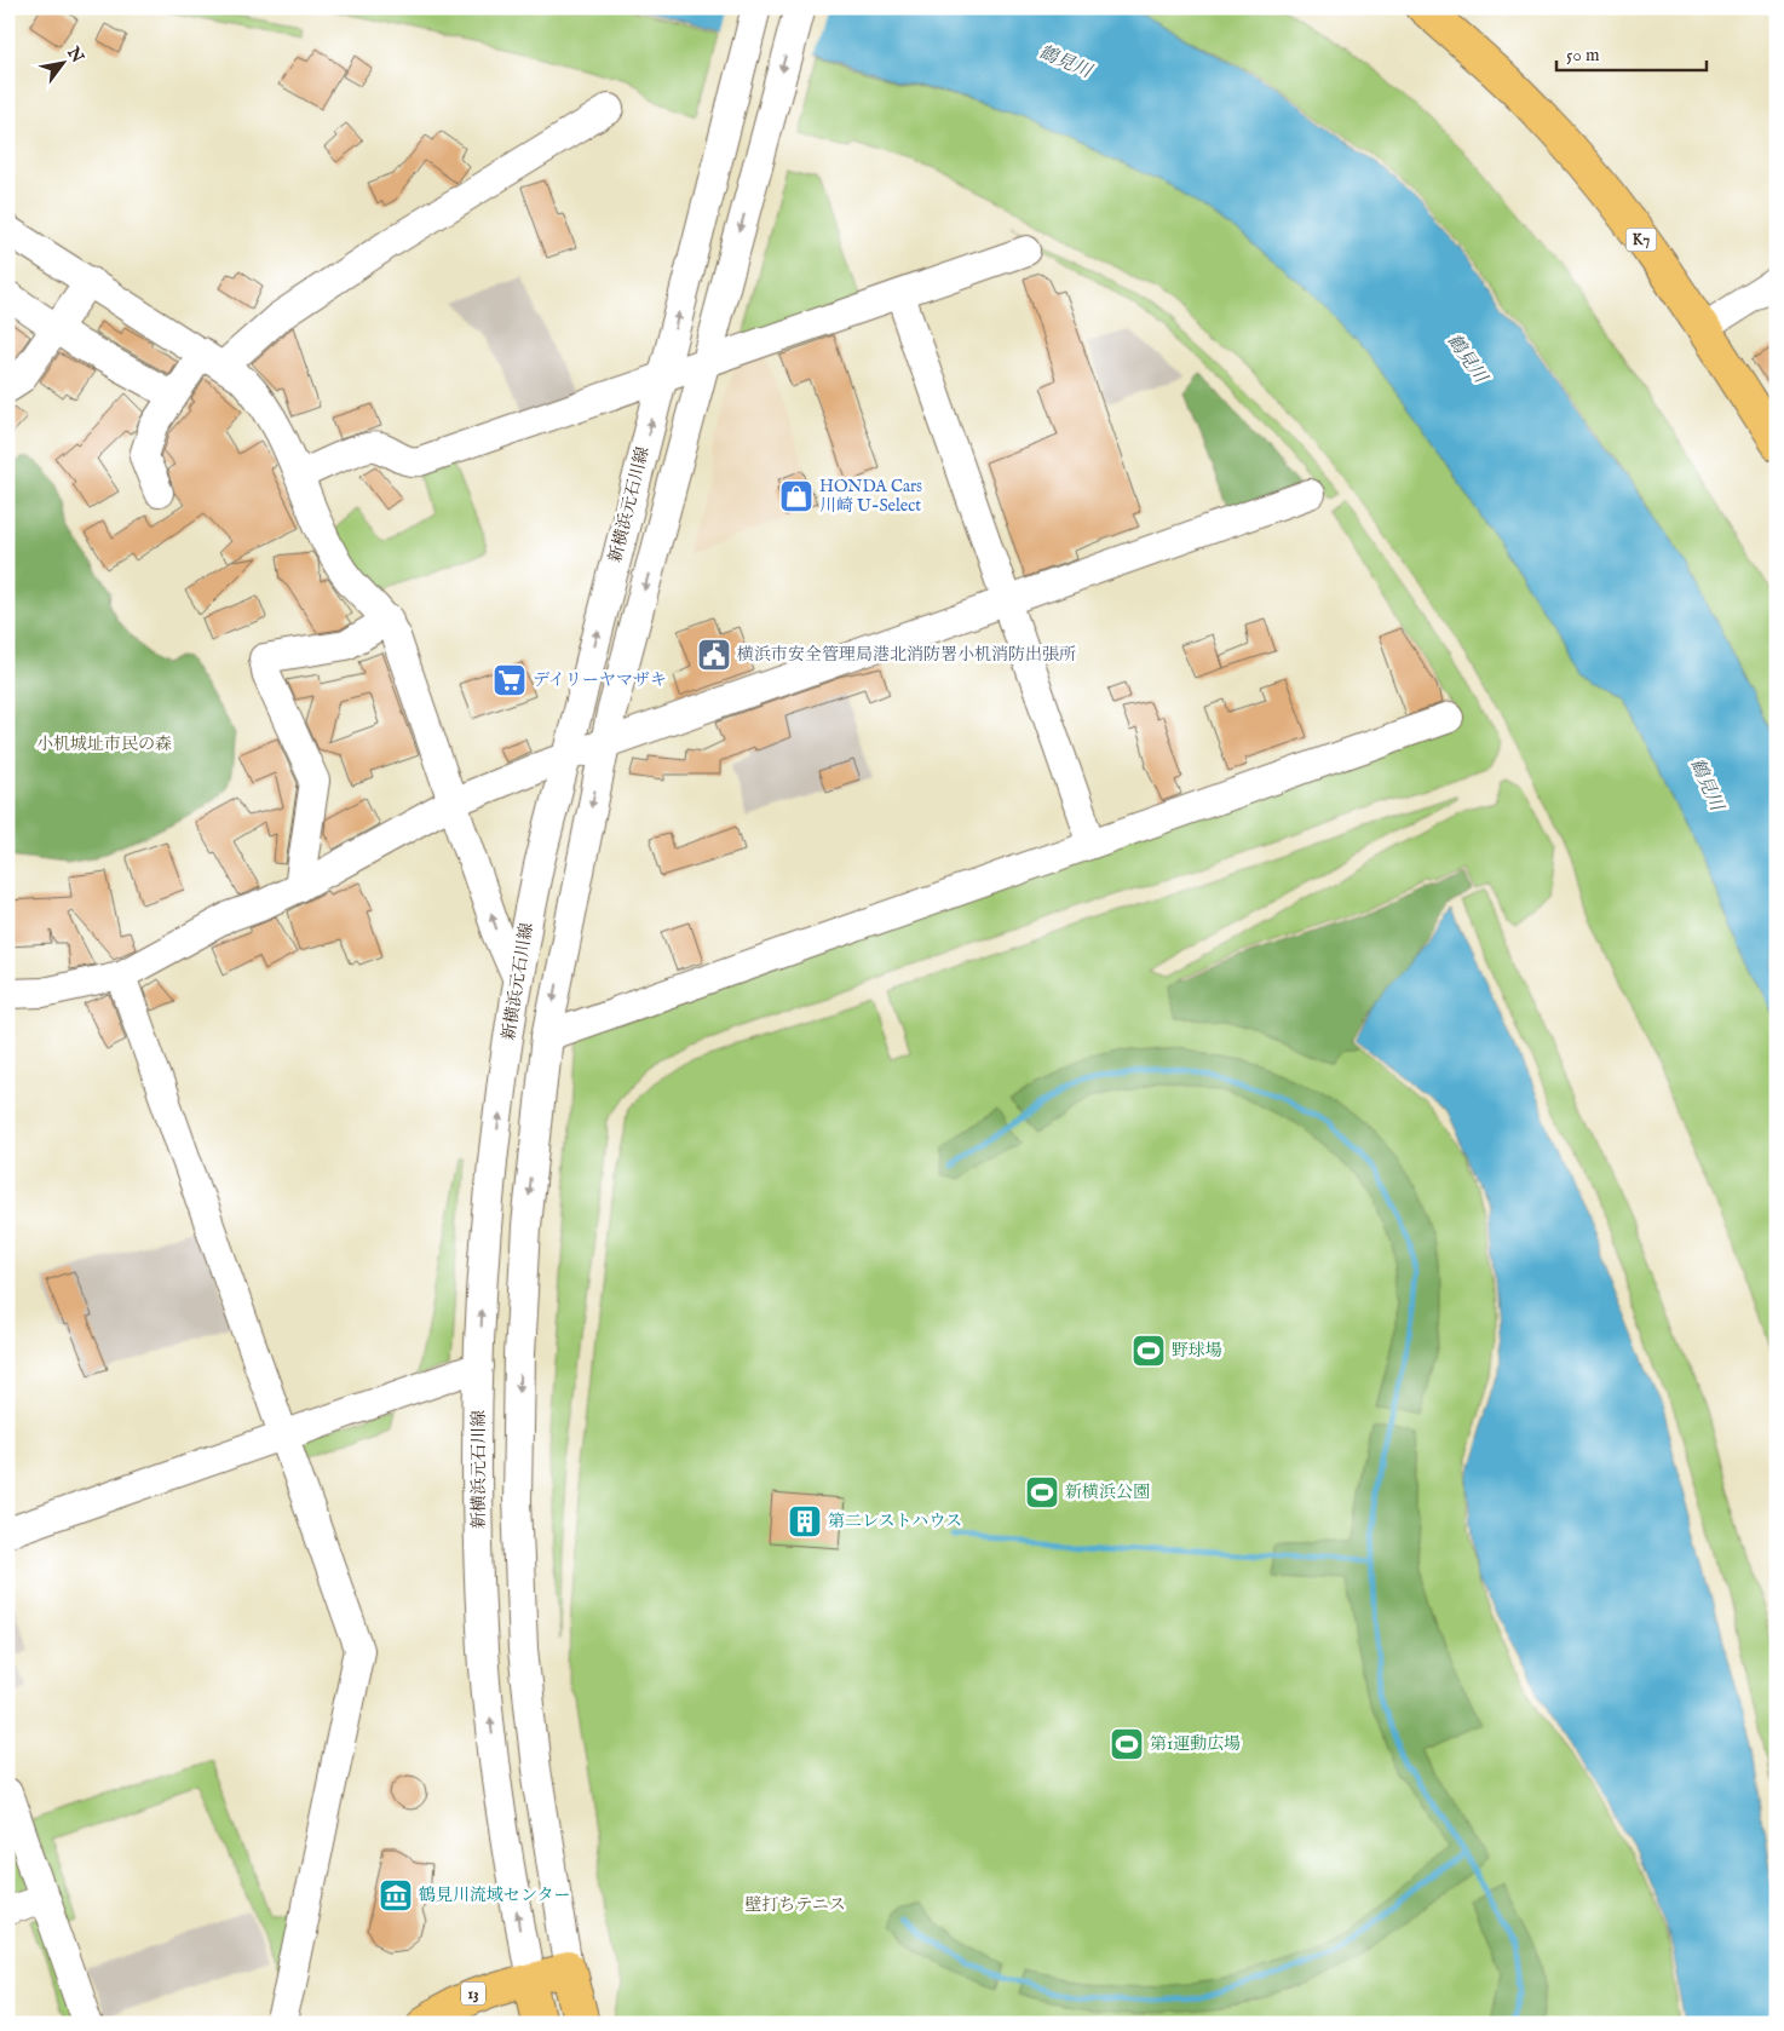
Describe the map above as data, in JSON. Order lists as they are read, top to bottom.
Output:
{
  "streets": {
    "main road": ["K7", "13"],
    "street": ["新横浜元石川線"]
  },
  "crossings": [
    ["新横浜元石川線", "13"]
  ],
  "water": ["鶴見川"],
  "parks": ["小机城址市民の森", "壁打ちテニス"],
  "places": {
    "shop": ["HONDA Cars 川崎 U-Select"],
    "public building": ["横浜市安全管理局港北消防署小机消防出張所"],
    "supermarket": ["デイリーヤマザキ"],
    "sports": ["野球場", "新横浜公園", "第1運動広場"],
    "building": ["第二レストハウス"],
    "museum": ["鶴見川流域センター"]
  },
  "scale_bar": "50 m",
  "north": "top right"
}
